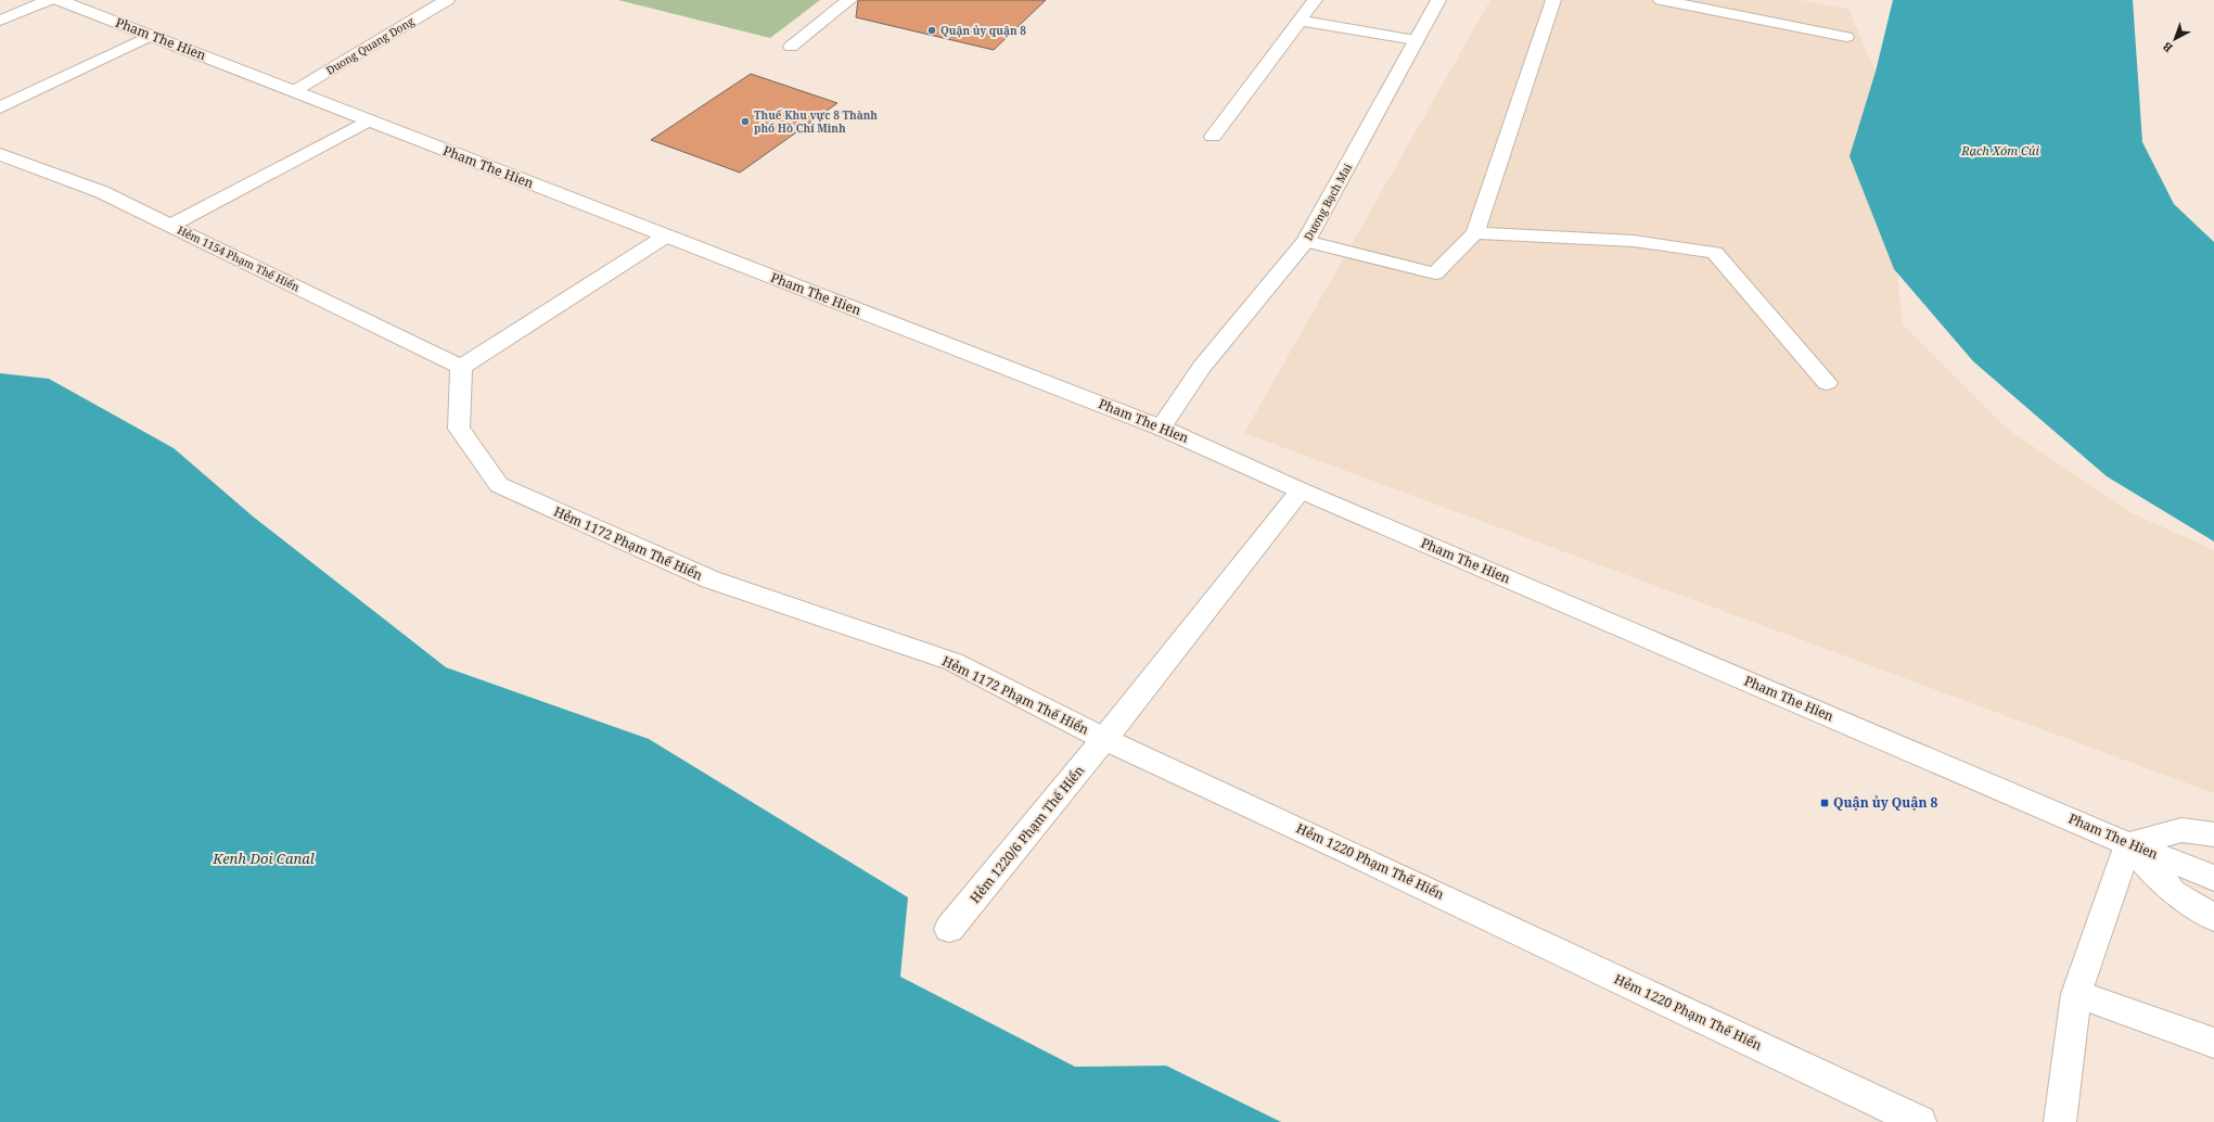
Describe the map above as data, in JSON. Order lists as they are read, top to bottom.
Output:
{
  "streets": {
    "street": [
      "Pham The Hien",
      "Duong Quang Dong",
      "Dương Bạch Mai",
      "Hẻm 1154 Phạm Thế Hiển",
      "Hẻm 1172 Phạm Thế Hiển",
      "Hẻm 1220/6 Phạm Thế Hiển",
      "Hẻm 1220 Phạm Thế Hiển"
    ]
  },
  "crossings": [
    ["Pham The Hien", "Duong Quang Dong"],
    ["Pham The Hien", "Dương Bạch Mai"],
    ["Pham The Hien", "Hẻm 1154 Phạm Thế Hiển"],
    ["Hẻm 1154 Phạm Thế Hiển", "Hẻm 1172 Phạm Thế Hiển"],
    ["Hẻm 1172 Phạm Thế Hiển", "Hẻm 1220/6 Phạm Thế Hiển"],
    ["Hẻm 1172 Phạm Thế Hiển", "Hẻm 1220 Phạm Thế Hiển"],
    ["Hẻm 1220/6 Phạm Thế Hiển", "Hẻm 1220 Phạm Thế Hiển"]
  ],
  "water": ["Rạch Xóm Củi", "Kenh Doi Canal"],
  "places": {
    "other": ["Quận ủy quận 8", "Thuế Khu vực 8 Thành phố Hồ Chí Minh"],
    "transit": ["Quận ủy Quận 8"]
  },
  "north": "bottom left"
}
